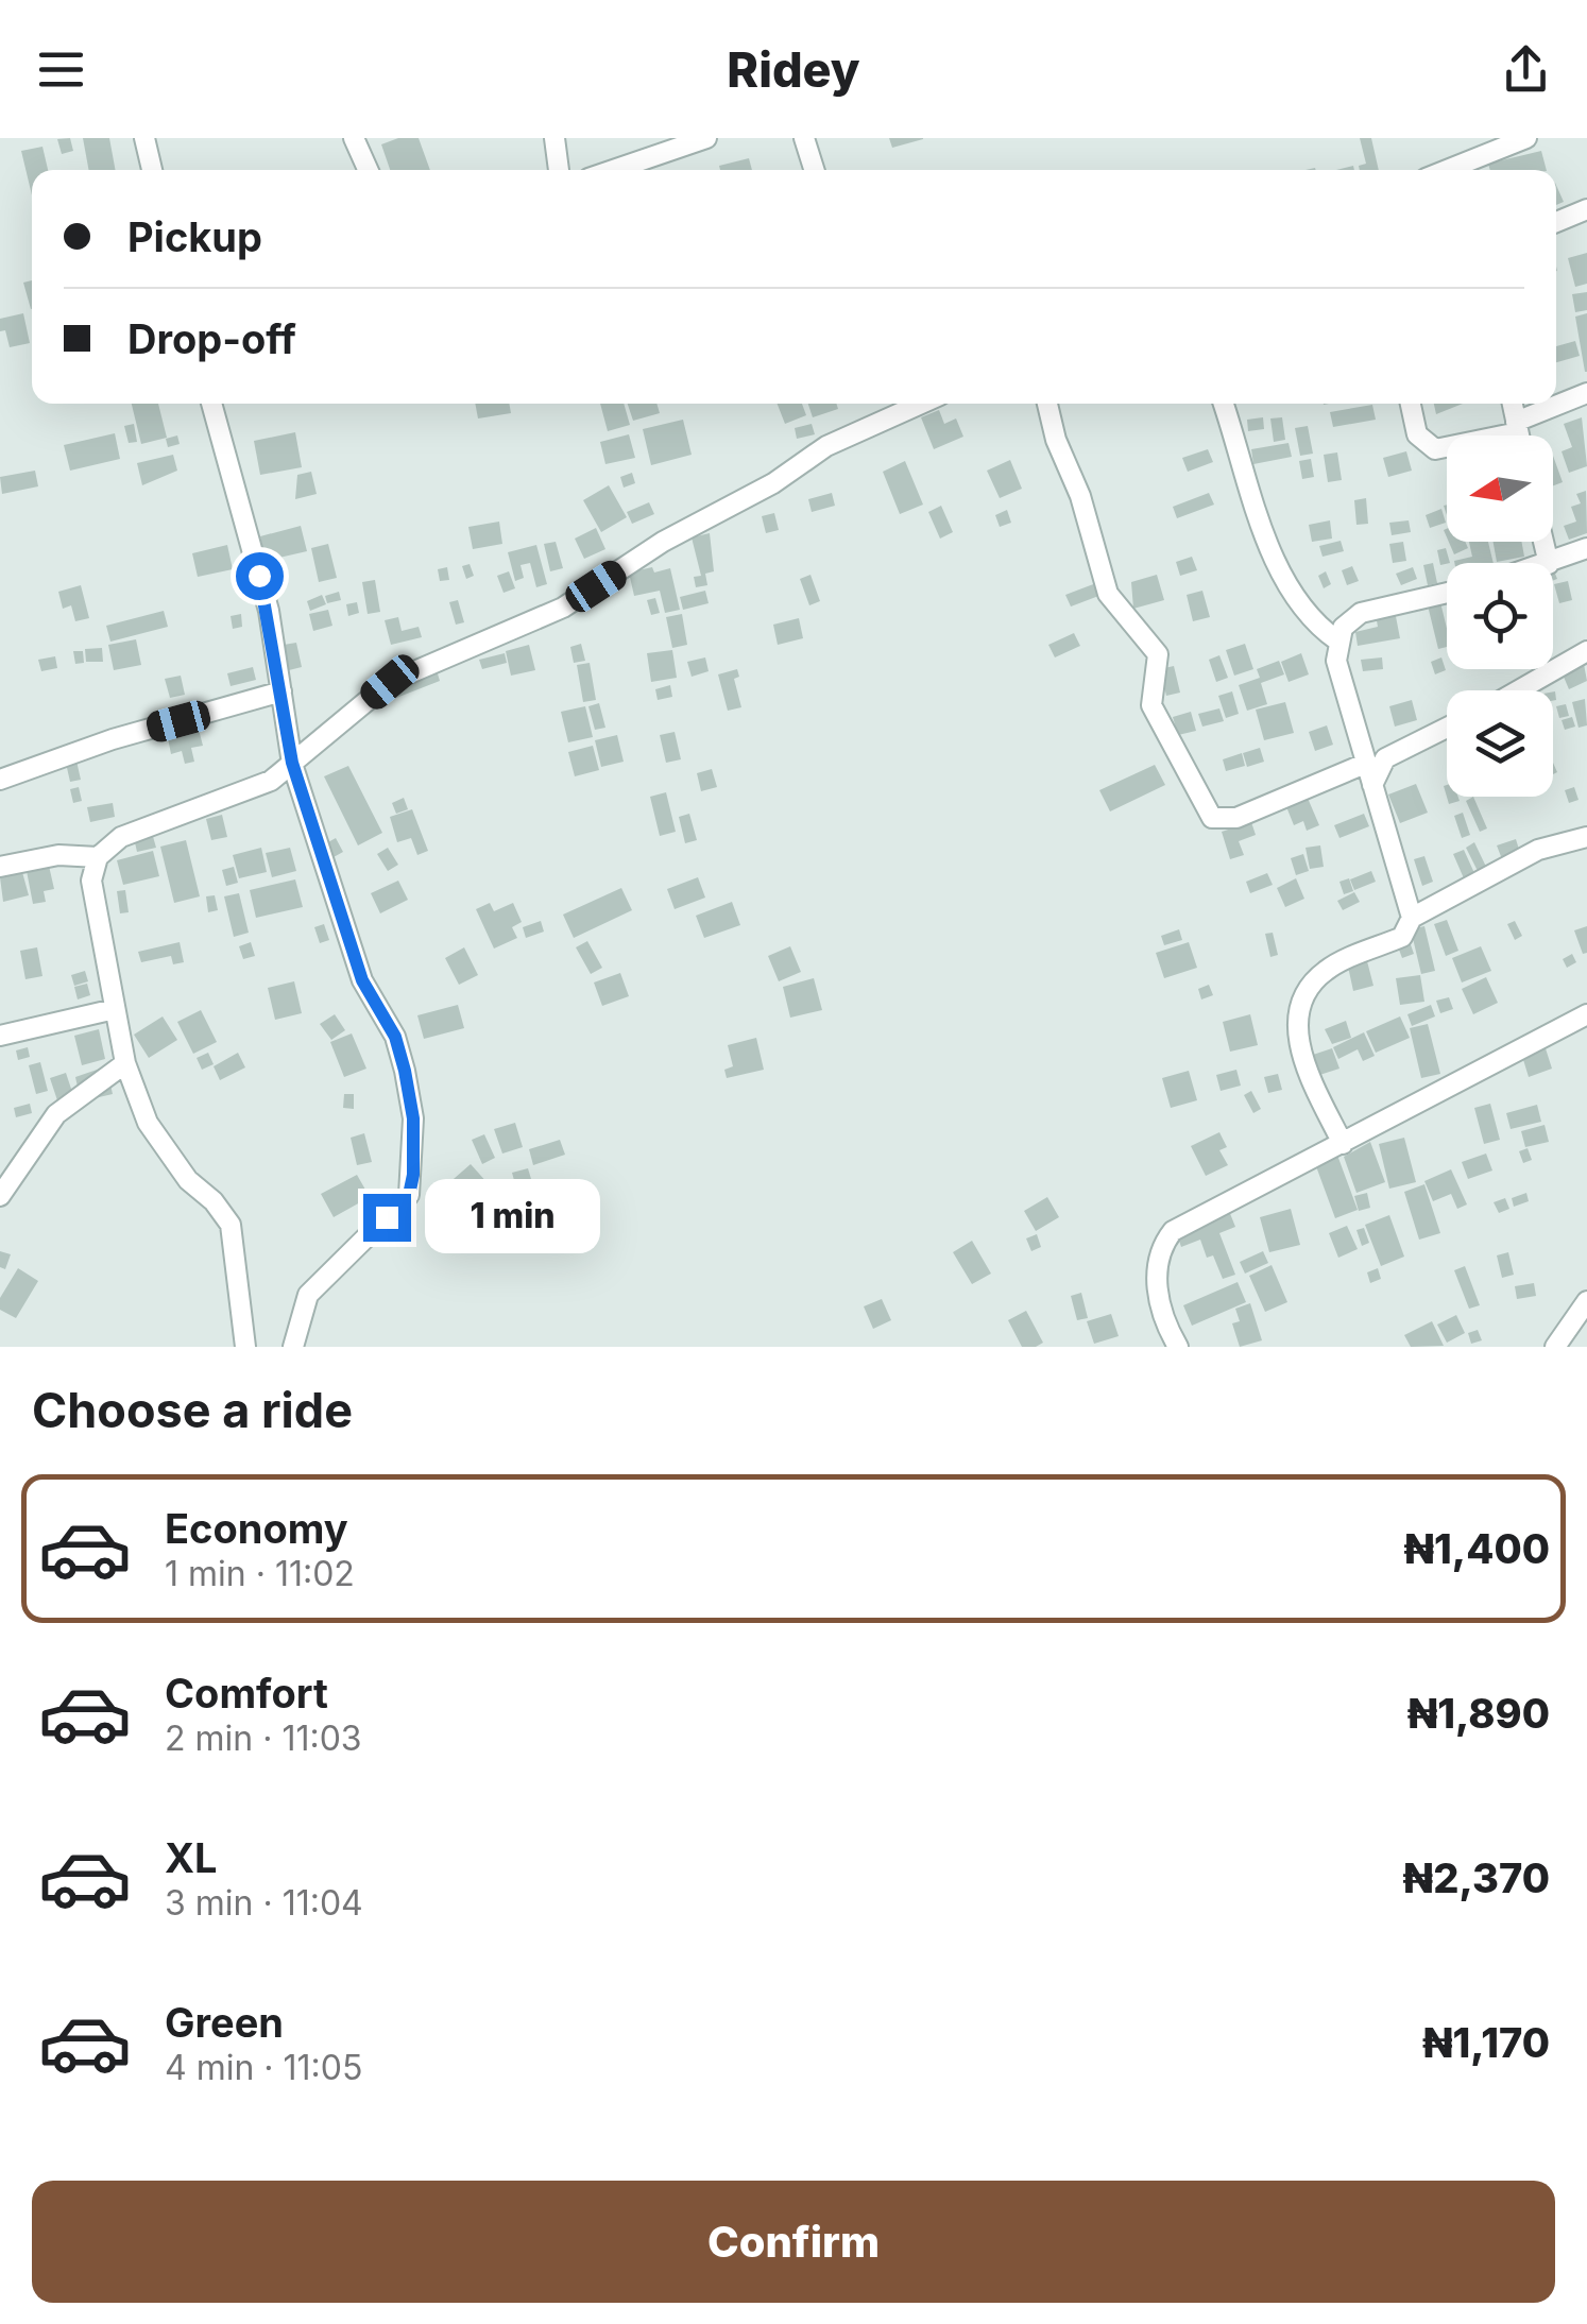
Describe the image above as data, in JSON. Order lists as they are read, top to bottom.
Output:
{
  "north": "left",
  "page": {
    "header": "Ridey",
    "banner": ["Pickup", "Drop-off"],
    "bubble": "1 min",
    "heading": "Choose a ride",
    "list": [
      {
        "name": "Economy",
        "note": "1 min · 11:02",
        "value": "₦1,400"
      },
      {
        "name": "Comfort",
        "note": "2 min · 11:03",
        "value": "₦1,890"
      },
      {
        "name": "XL",
        "note": "3 min · 11:04",
        "value": "₦2,370"
      },
      {
        "name": "Green",
        "note": "4 min · 11:05",
        "value": "₦1,170"
      }
    ],
    "buttons": "Confirm"
  }
}
